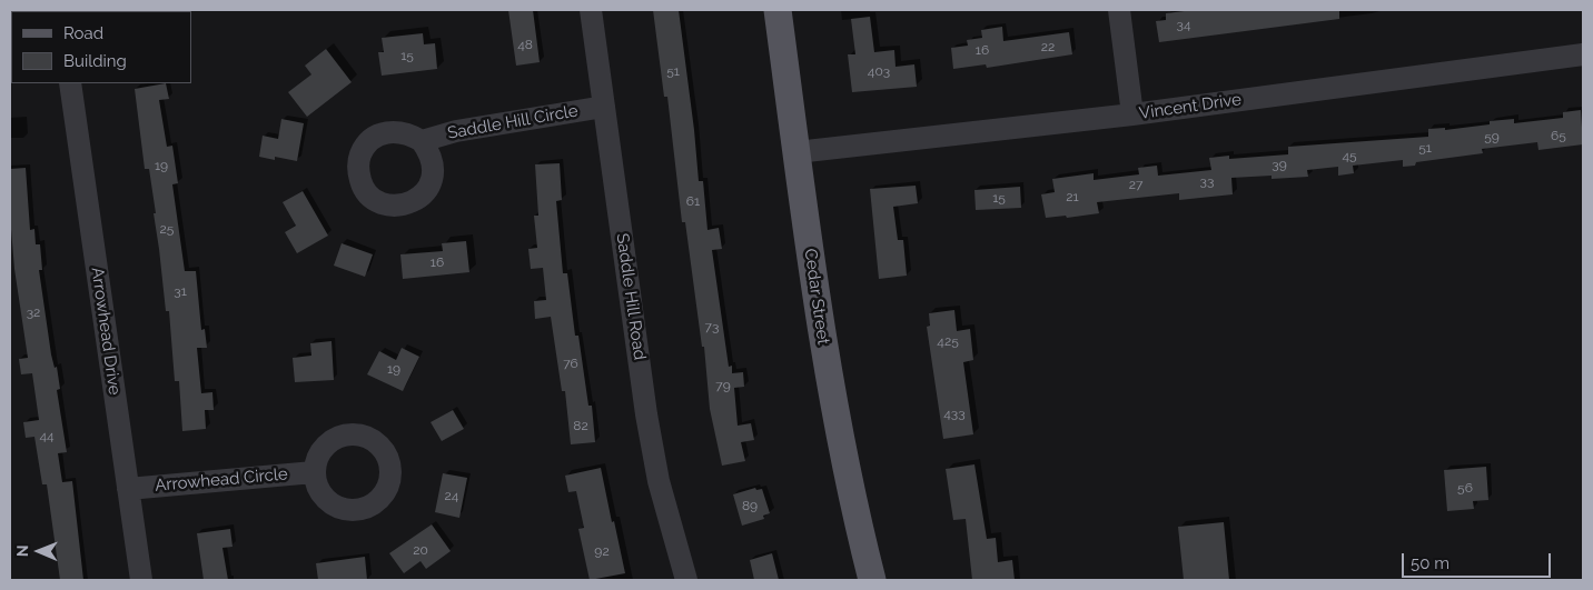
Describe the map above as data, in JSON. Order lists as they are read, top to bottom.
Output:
{
  "streets": {
    "main road": ["Cedar Street"],
    "street": [
      "Vincent Drive",
      "Saddle Hill Circle",
      "Saddle Hill Road",
      "Arrowhead Drive",
      "Arrowhead Circle"
    ]
  },
  "crossings": [
    ["Vincent Drive", "Cedar Street"],
    ["Saddle Hill Circle", "Saddle Hill Road"],
    ["Arrowhead Drive", "Arrowhead Circle"]
  ],
  "house_numbers": [
    "34",
    "48",
    "22",
    "16",
    "15",
    "51",
    "403",
    "65",
    "59",
    "51",
    "45",
    "39",
    "19",
    "33",
    "27",
    "21",
    "15",
    "61",
    "25",
    "16",
    "31",
    "32",
    "73",
    "425",
    "76",
    "19",
    "79",
    "433",
    "82",
    "44",
    "56",
    "24",
    "89",
    "20",
    "92"
  ],
  "legend": ["Road", "Building"],
  "scale_bar": "50 m",
  "north": "left"
}
